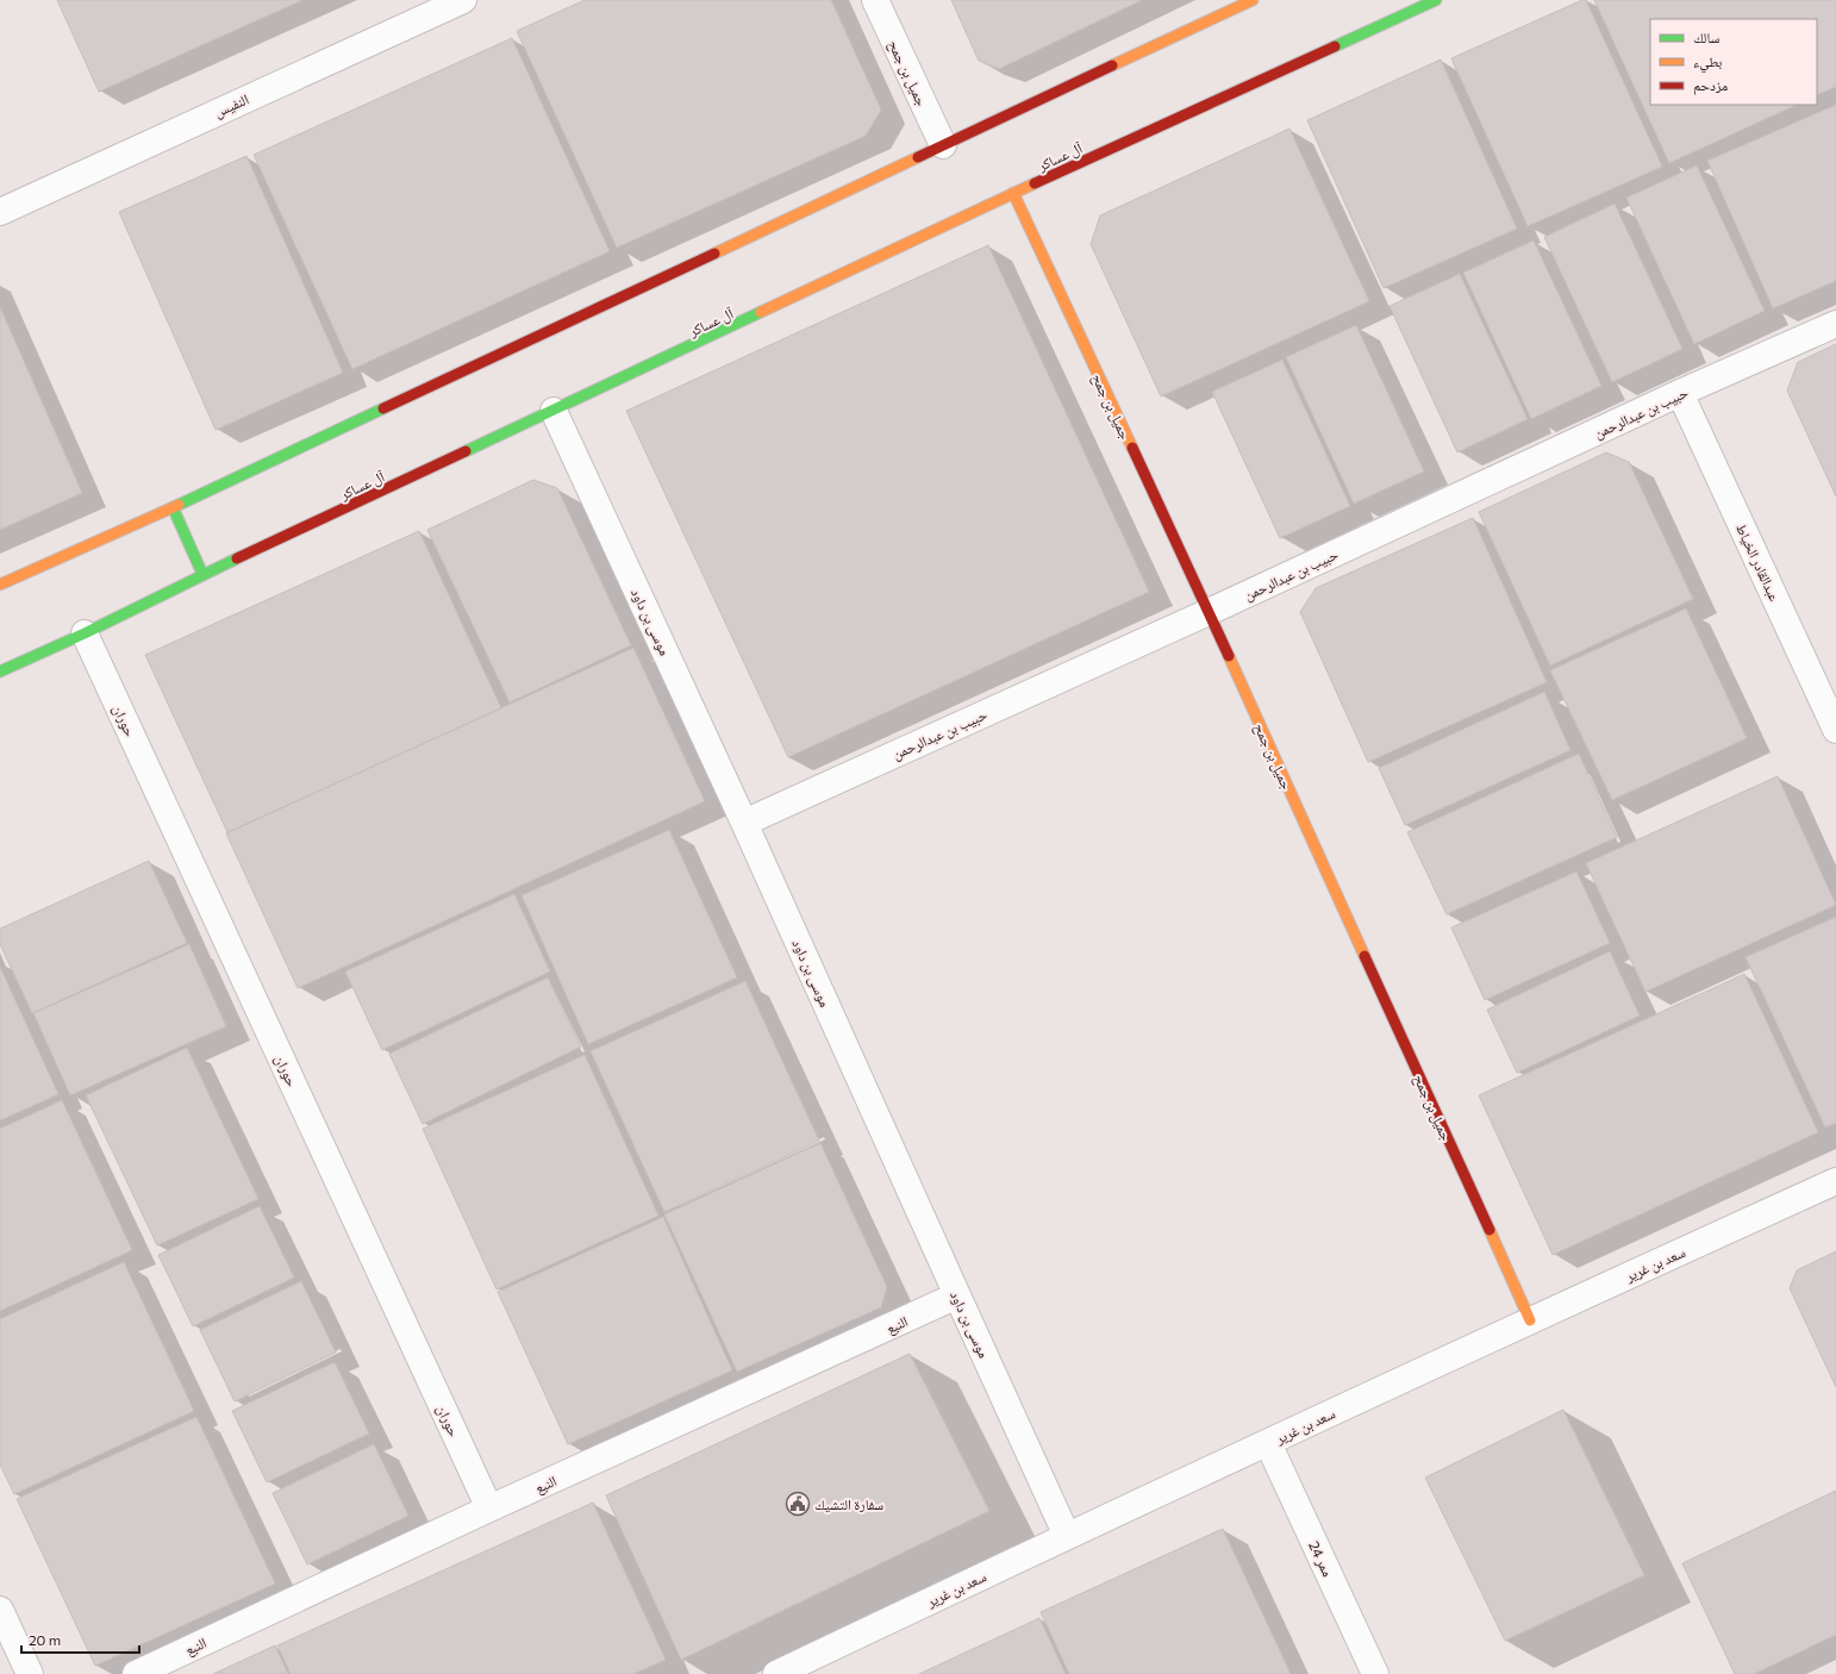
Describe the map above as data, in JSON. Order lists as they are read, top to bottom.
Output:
{
  "streets": {
    "street": [
      "جميل بن جمح",
      "النفيس",
      "آل عساكر",
      "حبيب بن عبدالرحمن",
      "عبدالقادر الخياط",
      "موسى بن داود",
      "حوران",
      "سعد بن غرير",
      "النبع",
      "ممر 24"
    ]
  },
  "crossings": [
    ["جميل بن جمح", "آل عساكر"],
    ["جميل بن جمح", "حبيب بن عبدالرحمن"],
    ["جميل بن جمح", "سعد بن غرير"],
    ["آل عساكر", "موسى بن داود"],
    ["آل عساكر", "حوران"],
    ["حبيب بن عبدالرحمن", "عبدالقادر الخياط"],
    ["حبيب بن عبدالرحمن", "موسى بن داود"],
    ["موسى بن داود", "سعد بن غرير"],
    ["موسى بن داود", "النبع"],
    ["حوران", "النبع"],
    ["سعد بن غرير", "ممر 24"]
  ],
  "places": {
    "public building": ["سفارة التشيك"]
  },
  "legend": ["سالك", "بطيء", "مزدحم"],
  "scale_bar": "20 m"
}
